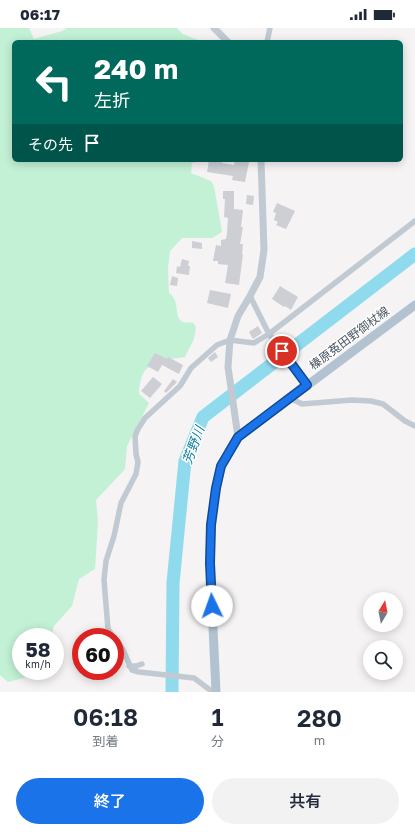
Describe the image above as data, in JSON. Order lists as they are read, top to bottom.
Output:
{
  "streets": {
    "main road": ["榛原菟田野御杖線"]
  },
  "water": ["芳野川"],
  "north": "top",
  "page": {
    "status": "06:17",
    "turn": ["240 m", "左折"],
    "then": "その先",
    "speed": "58 km/h",
    "limit": "60",
    "eta": [
      "06:18",
      "到着",
      "1",
      "分",
      "280",
      "m"
    ],
    "buttons": ["終了", "共有"]
  }
}
